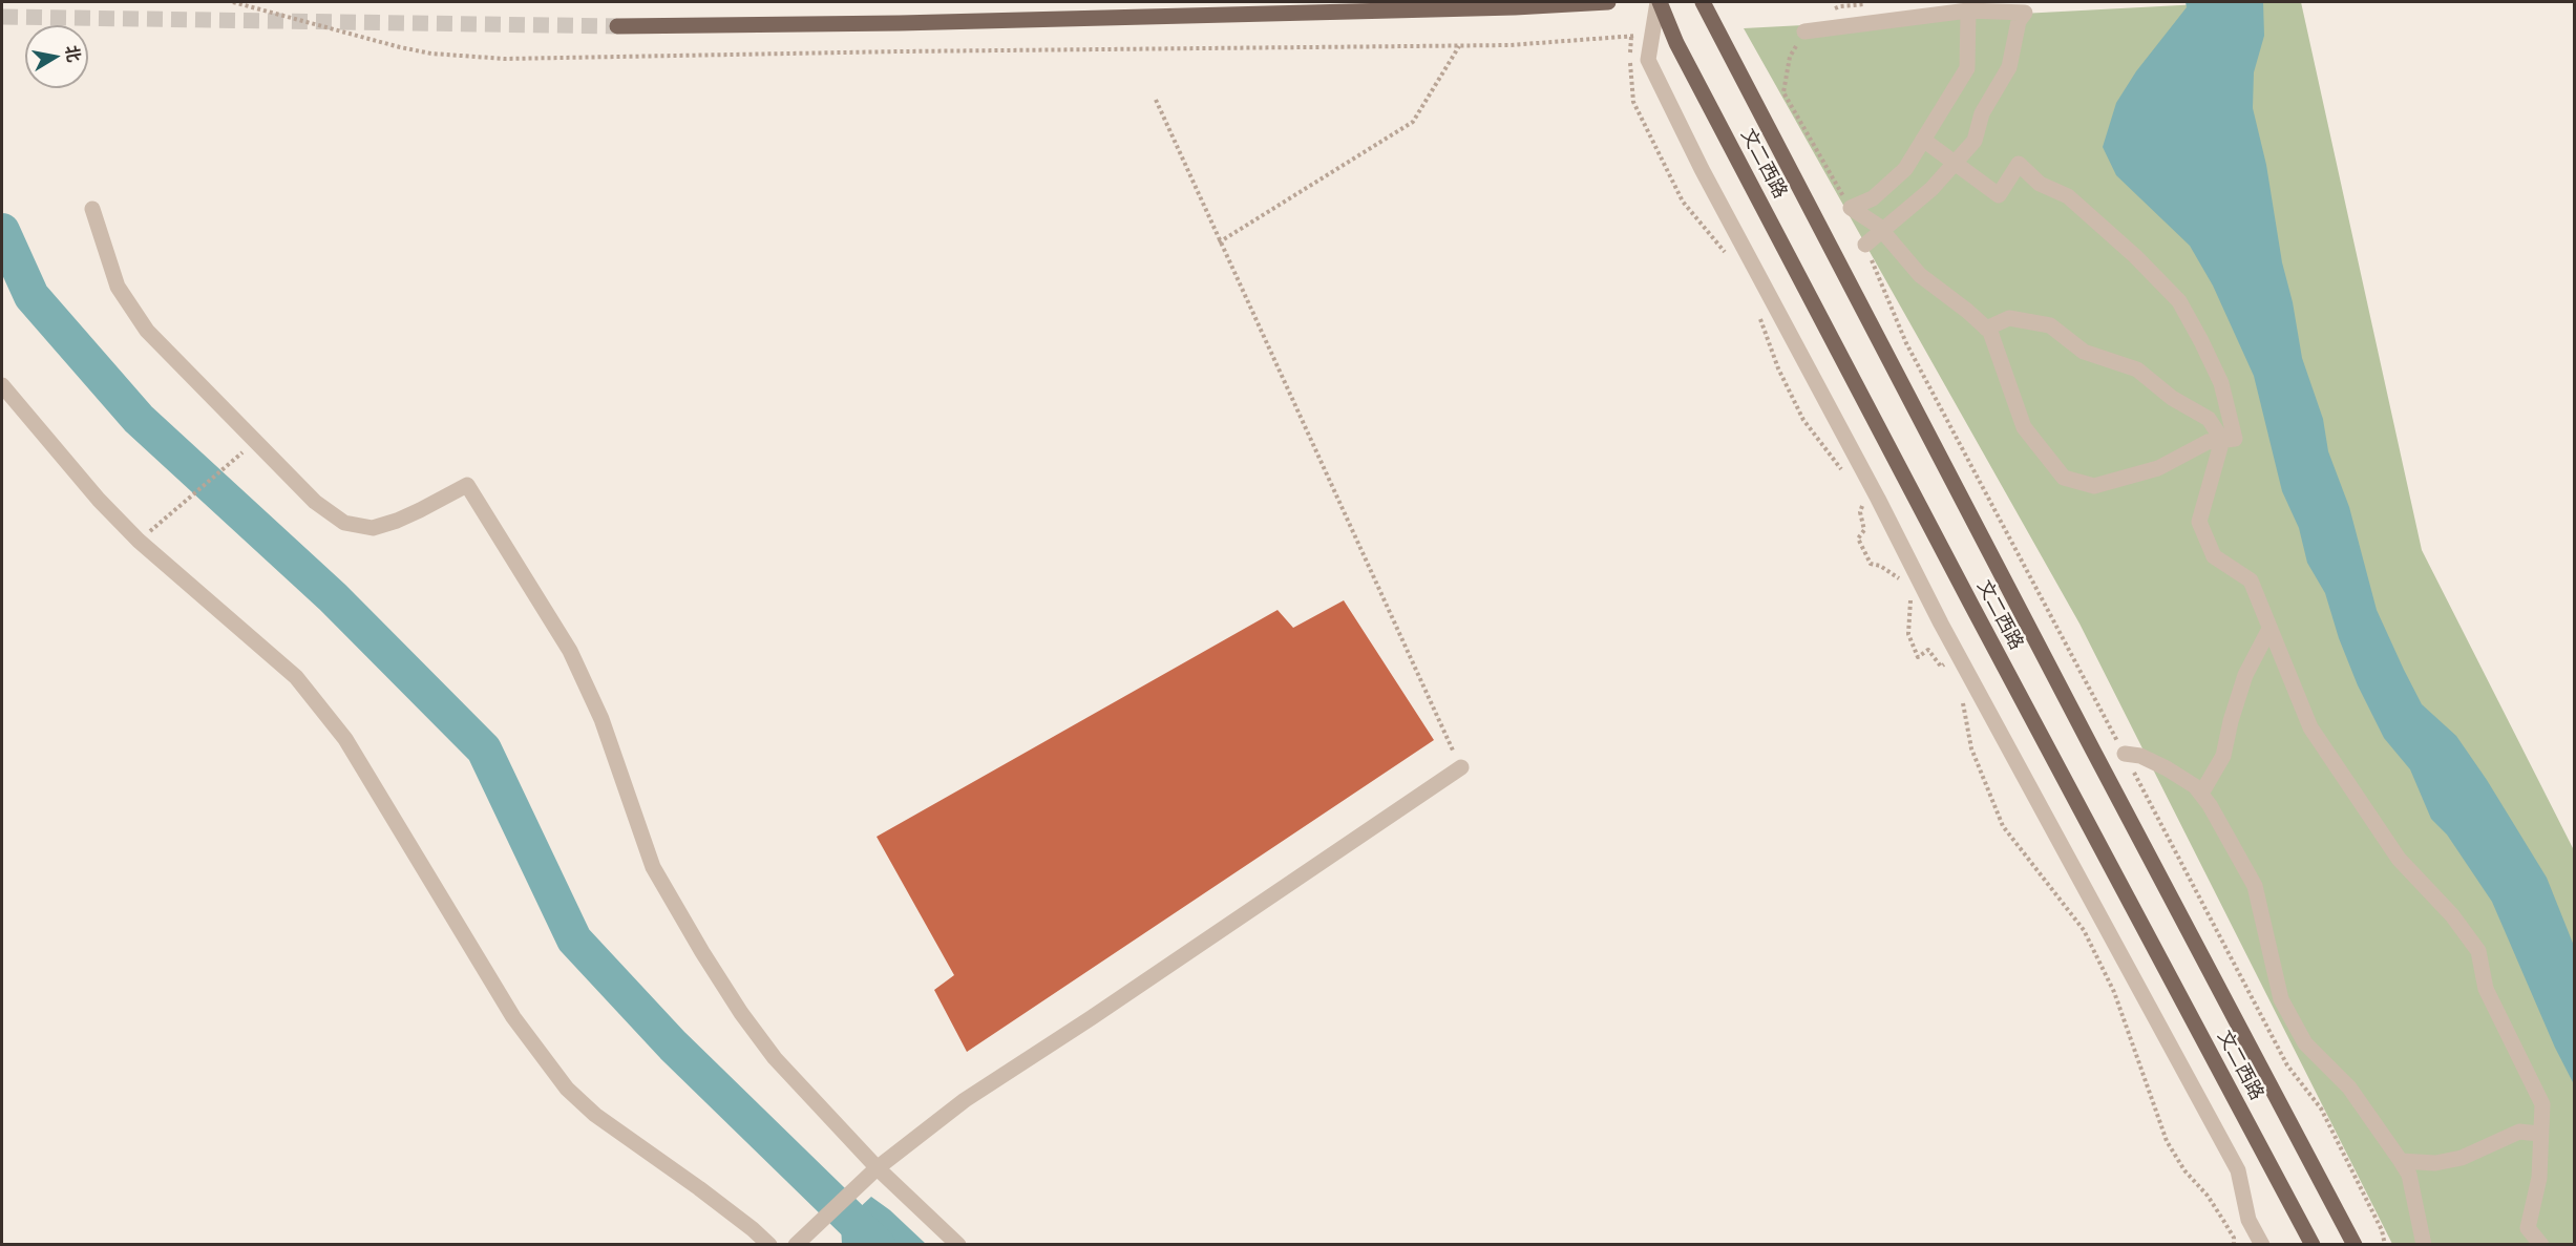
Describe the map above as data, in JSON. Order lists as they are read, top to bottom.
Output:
{
  "streets": {
    "main road": ["文二西路"]
  },
  "north": "right"
}
